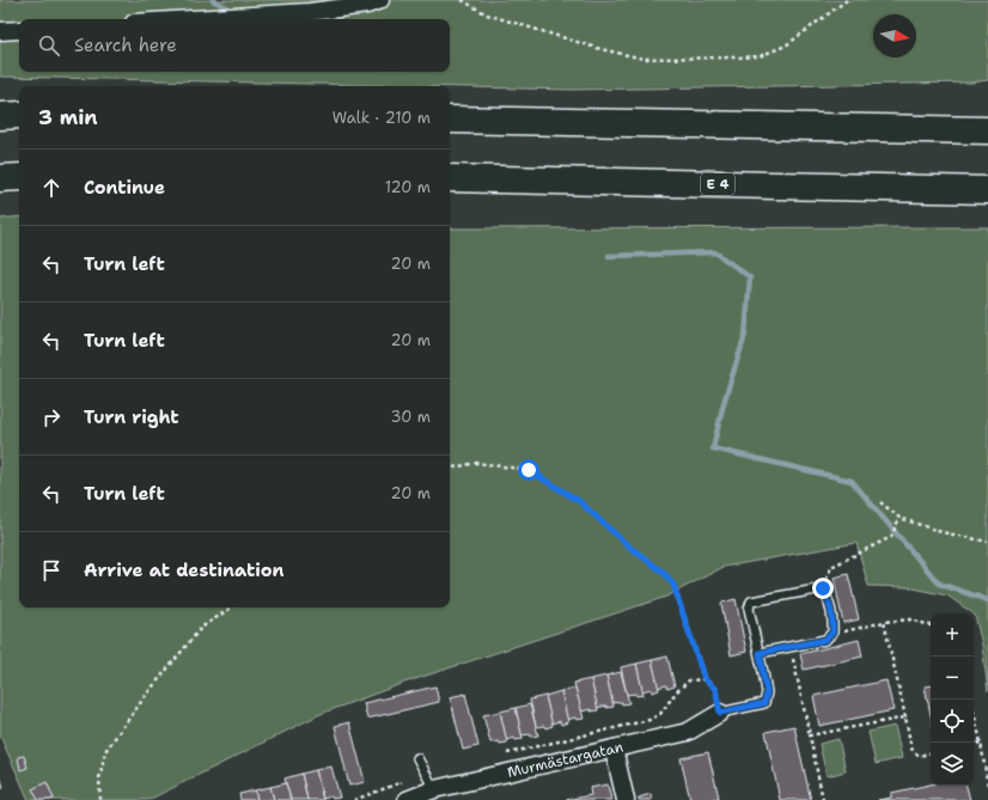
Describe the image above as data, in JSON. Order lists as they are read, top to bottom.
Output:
{
  "streets": {
    "highway": ["E 4"],
    "street": ["Murmästargatan"]
  },
  "north": "right",
  "page": {
    "search": "Search here",
    "heading": ["3 min", "Walk · 210 m"],
    "list": [
      ["Continue", "120 m"],
      ["Turn left", "20 m"],
      ["Turn left", "20 m"],
      ["Turn right", "30 m"],
      ["Turn left", "20 m"],
      "Arrive at destination"
    ],
    "map_buttons": ["+", "−"]
  }
}
